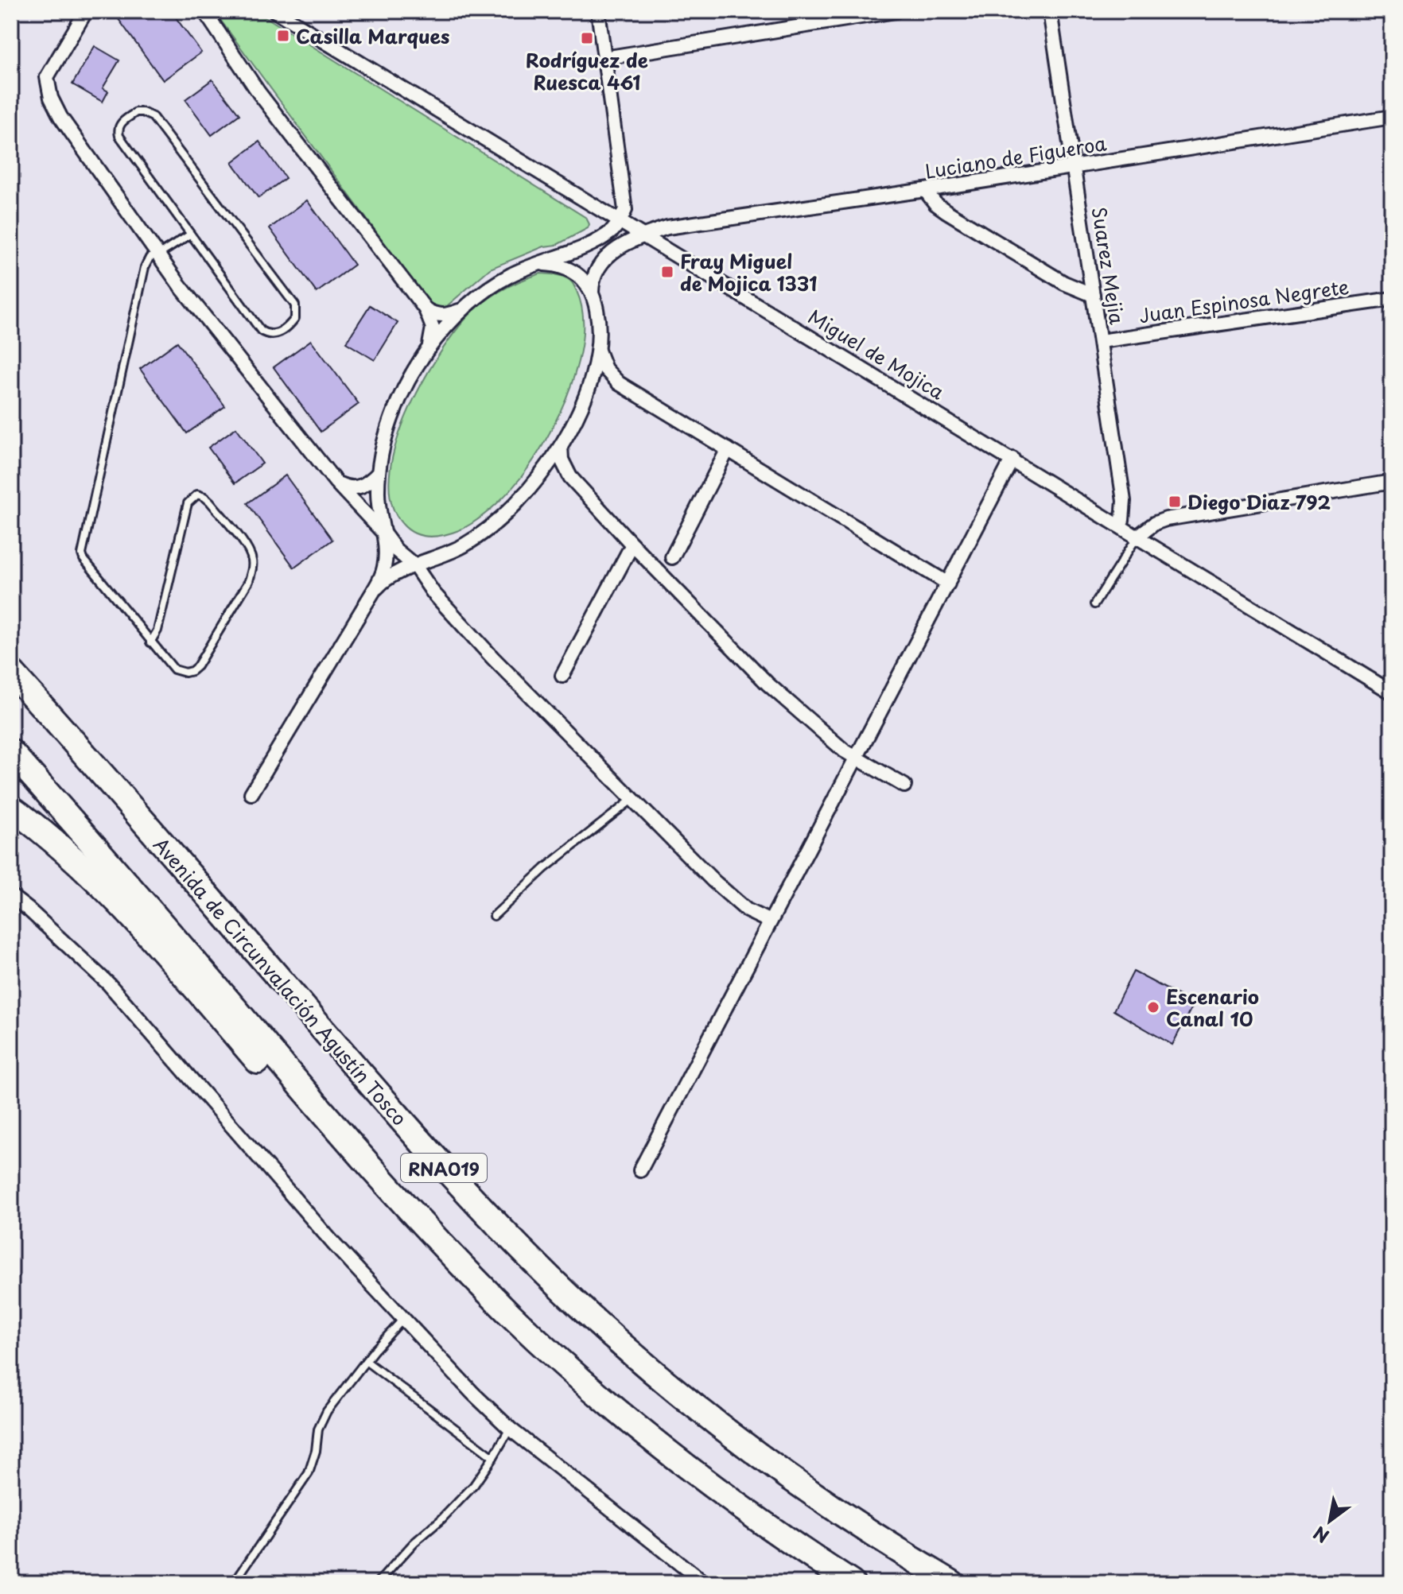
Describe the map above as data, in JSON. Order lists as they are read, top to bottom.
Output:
{
  "streets": {
    "highway": ["Avenida de Circunvalación Agustín Tosco", "RNA019"],
    "street": [
      "Luciano de Figueroa",
      "Suarez Mejia",
      "Juan Espinosa Negrete",
      "Miguel de Mojica"
    ]
  },
  "crossings": [
    ["Luciano de Figueroa", "Suarez Mejia"],
    ["Luciano de Figueroa", "Miguel de Mojica"],
    ["Suarez Mejia", "Juan Espinosa Negrete"],
    ["Suarez Mejia", "Miguel de Mojica"]
  ],
  "places": {
    "transit": [
      "Casilla Marques",
      "Rodríguez de Ruesca 461",
      "Fray Miguel de Mojica 1331",
      "Diego Diaz 792"
    ],
    "other": ["Escenario Canal 10"]
  },
  "north": "bottom left"
}
